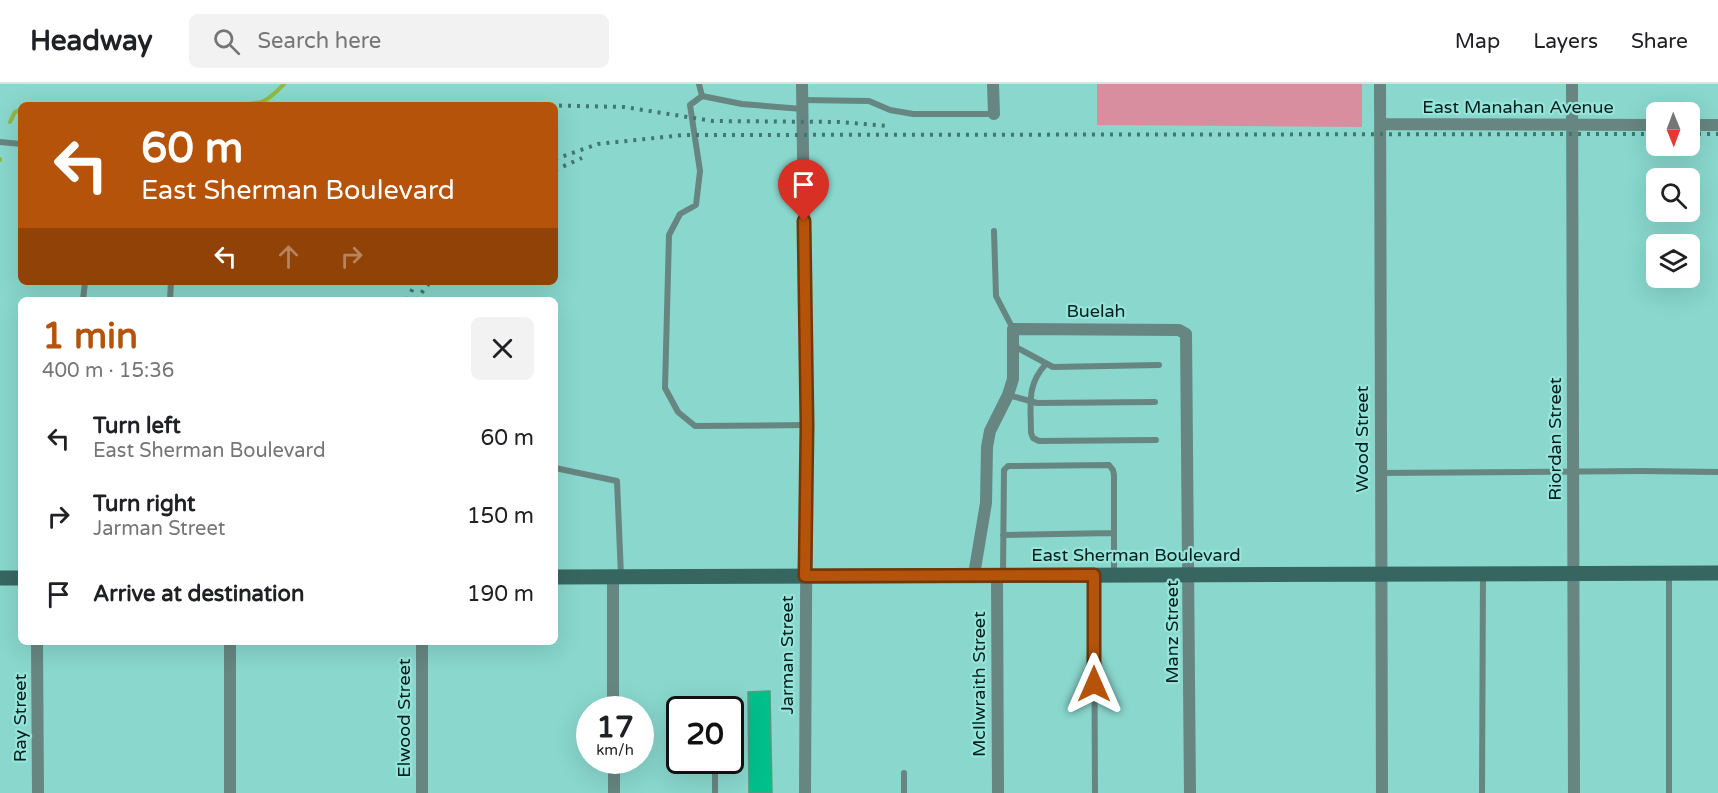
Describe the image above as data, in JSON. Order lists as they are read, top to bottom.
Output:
{
  "streets": {
    "main road": ["East Sherman Boulevard"],
    "street": [
      "East Manahan Avenue",
      "Buelah",
      "Wood Street",
      "Riordan Street",
      "Manz Street",
      "Jarman Street",
      "McIlwraith Street",
      "Ray Street",
      "Elwood Street"
    ]
  },
  "crossings": [
    ["East Manahan Avenue", "Wood Street"],
    ["East Manahan Avenue", "Riordan Street"],
    ["Buelah", "Manz Street"],
    ["Wood Street", "East Sherman Boulevard"],
    ["Riordan Street", "East Sherman Boulevard"],
    ["East Sherman Boulevard", "Manz Street"],
    ["East Sherman Boulevard", "Jarman Street"],
    ["East Sherman Boulevard", "McIlwraith Street"]
  ],
  "north": "bottom",
  "page": {
    "header": "Headway",
    "search": "Search here",
    "nav": ["Map", "Layers", "Share"],
    "turn": ["60 m", "East Sherman Boulevard"],
    "heading": ["1 min", "400 m · 15:36"],
    "list": [
      {
        "name": "Turn left",
        "note": "East Sherman Boulevard",
        "value": "60 m"
      },
      {
        "name": "Turn right",
        "note": "Jarman Street",
        "value": "150 m"
      },
      {
        "name": "Arrive at destination",
        "value": "190 m"
      }
    ],
    "speed": "17 km/h",
    "limit": "20"
  }
}
